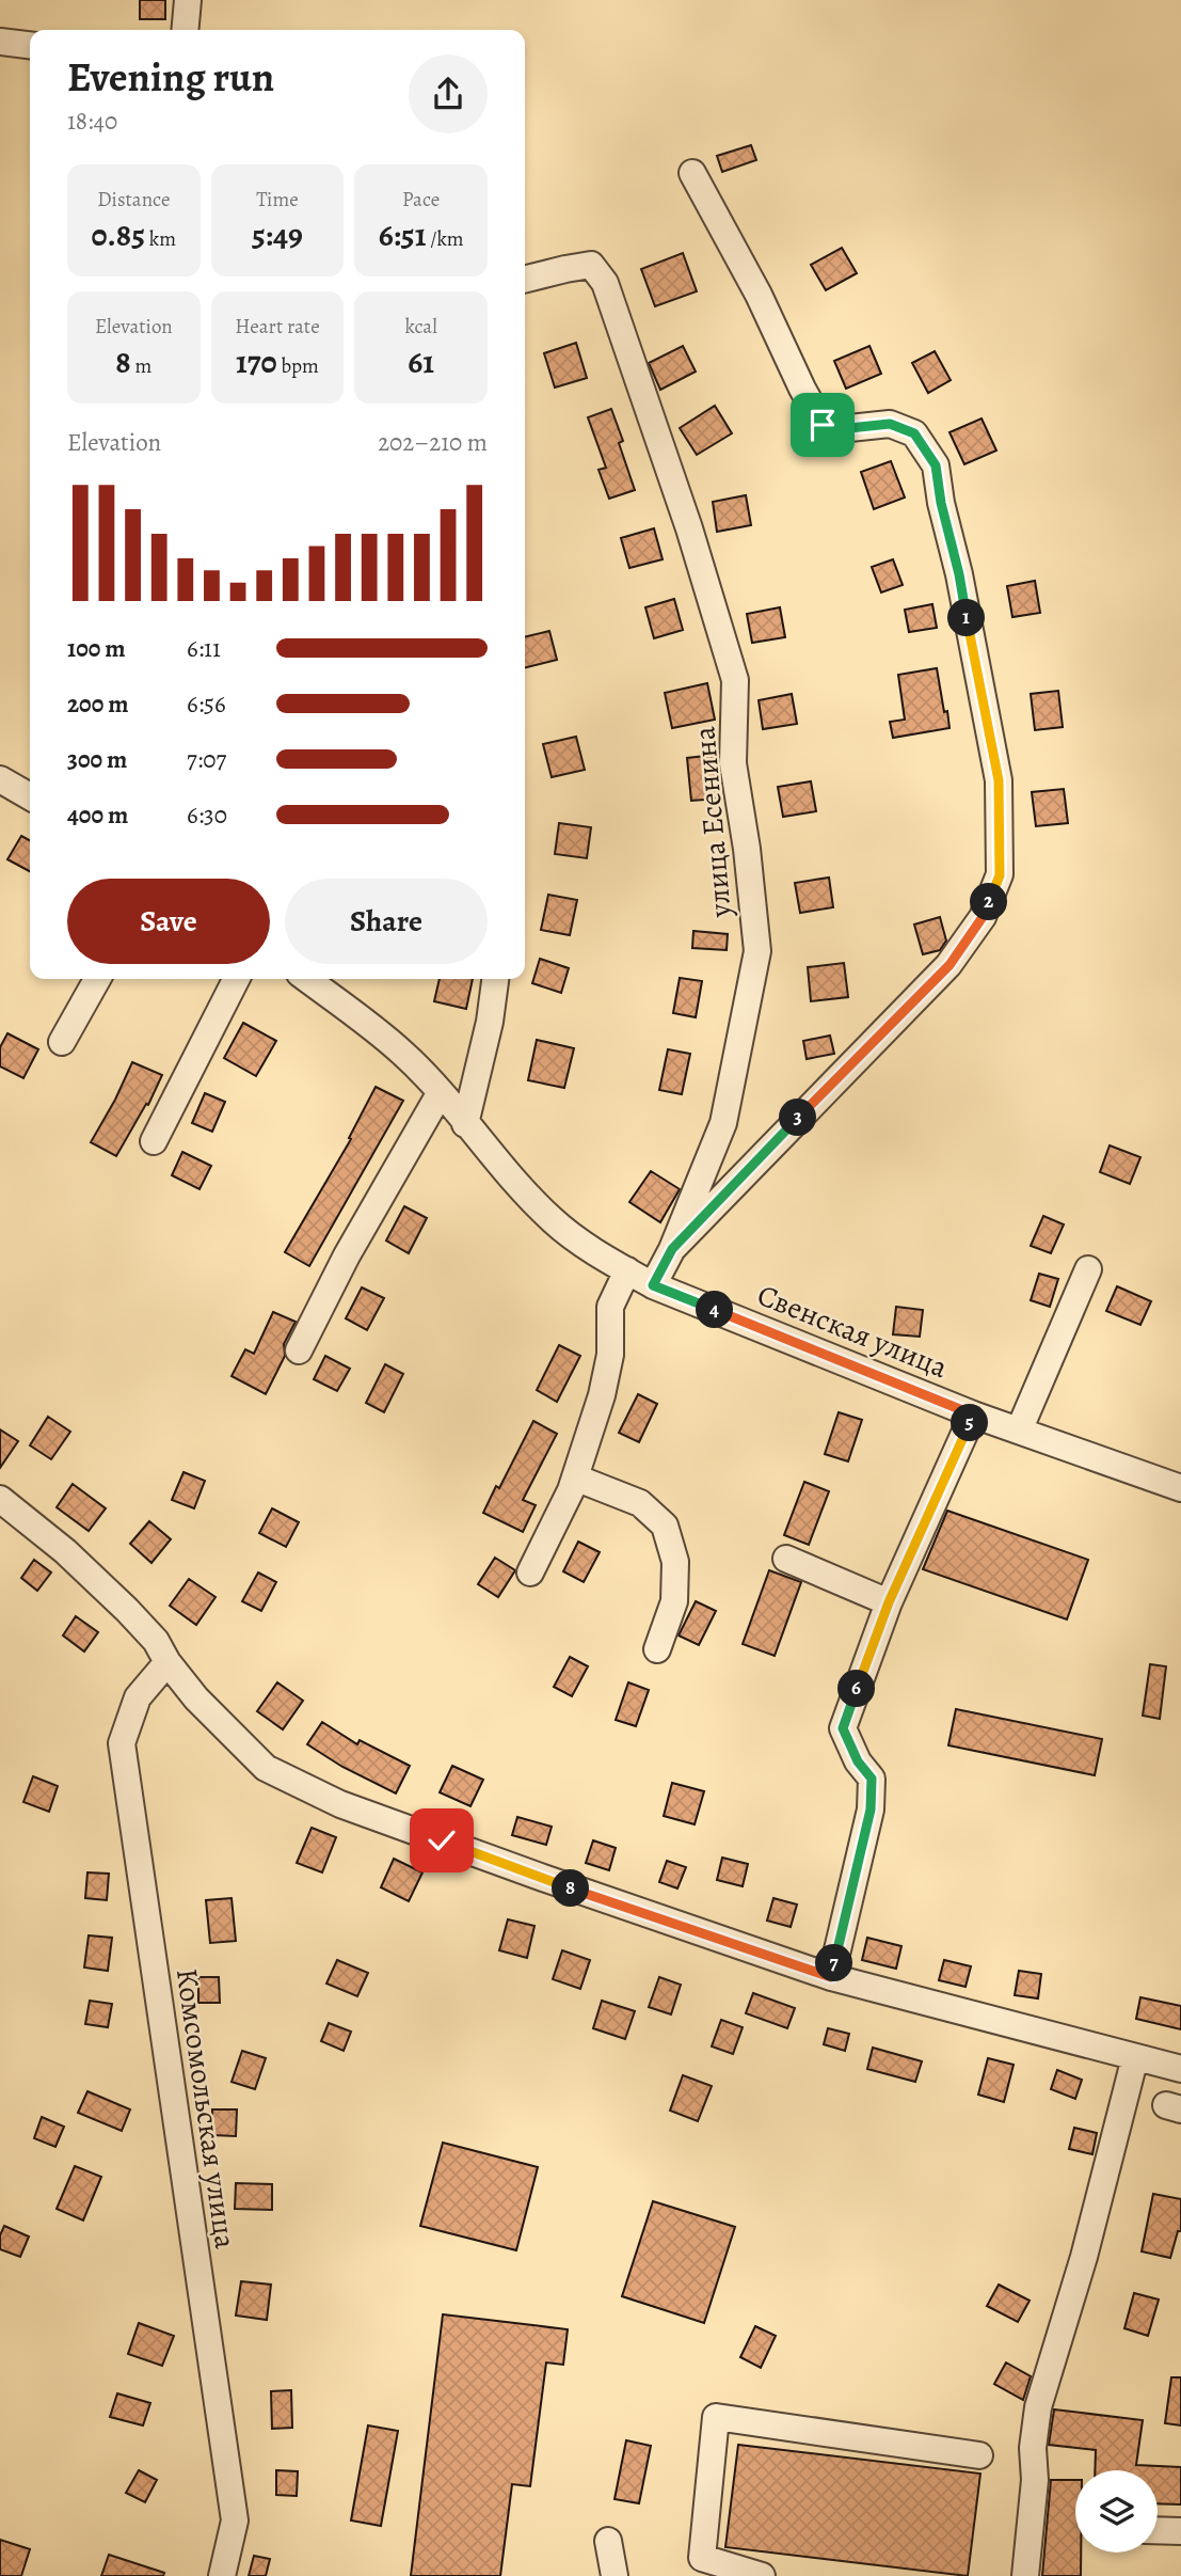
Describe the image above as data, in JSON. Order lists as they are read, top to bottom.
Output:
{
  "streets": {
    "street": ["улица Есенина", "Свенская улица", "Комсомольская улица"]
  },
  "crossings": [
    ["улица Есенина", "Свенская улица"]
  ],
  "page": {
    "heading": ["Evening run", "18:40"],
    "stats": [
      ["Distance", "0.85 km"],
      ["Time", "5:49"],
      ["Pace", "6:51 /km"],
      ["Elevation", "8 m"],
      ["Heart rate", "170 bpm"],
      ["kcal", "61"]
    ],
    "chart": ["Elevation", "202–210 m"],
    "pins": [
      "1",
      "2",
      "3",
      "4",
      "5",
      "6",
      "8",
      "7"
    ],
    "list": [
      {
        "name": "100 m",
        "note": "6:11"
      },
      {
        "name": "200 m",
        "note": "6:56"
      },
      {
        "name": "300 m",
        "note": "7:07"
      },
      {
        "name": "400 m",
        "note": "6:30"
      }
    ],
    "buttons": ["Save", "Share"]
  }
}
